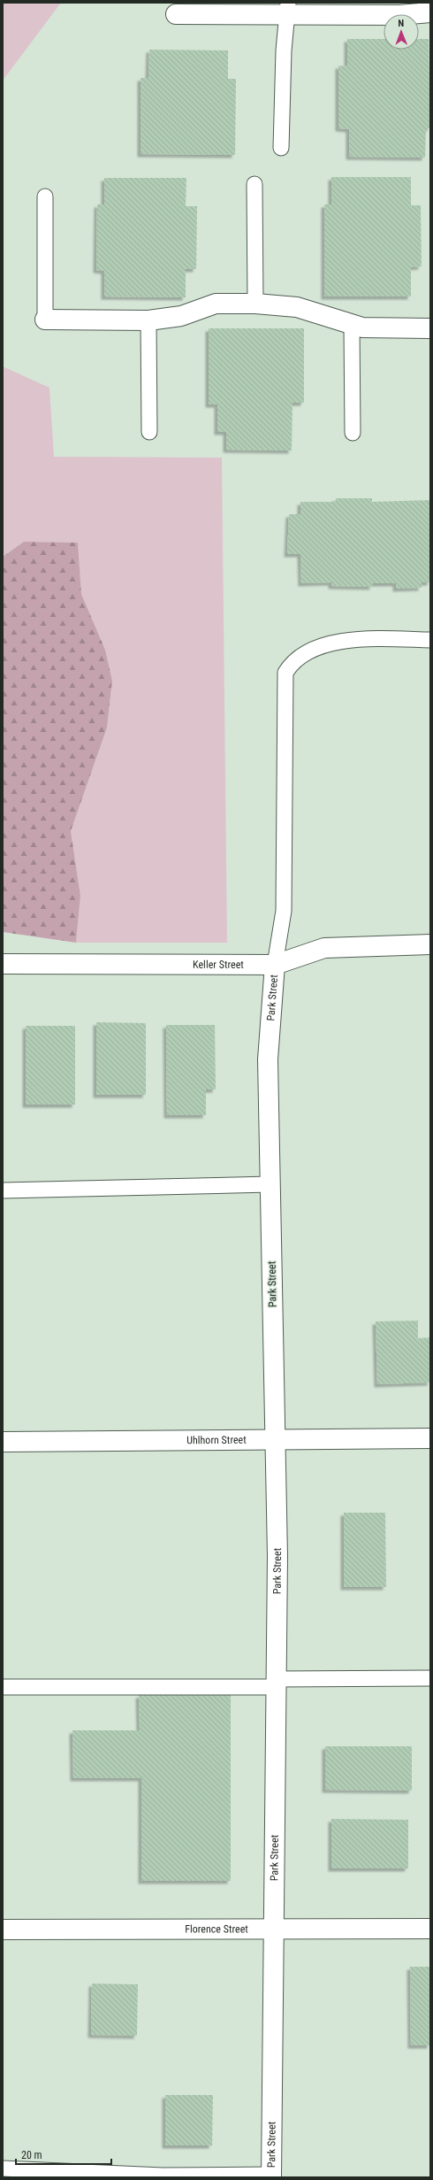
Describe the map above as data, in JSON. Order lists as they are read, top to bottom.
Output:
{
  "streets": {
    "street": [
      "Keller Street",
      "Park Street",
      "Uhlhorn Street",
      "Florence Street"
    ]
  },
  "crossings": [
    ["Keller Street", "Park Street"],
    ["Park Street", "Uhlhorn Street"],
    ["Park Street", "Florence Street"]
  ],
  "scale_bar": "20 m",
  "north": "top"
}
